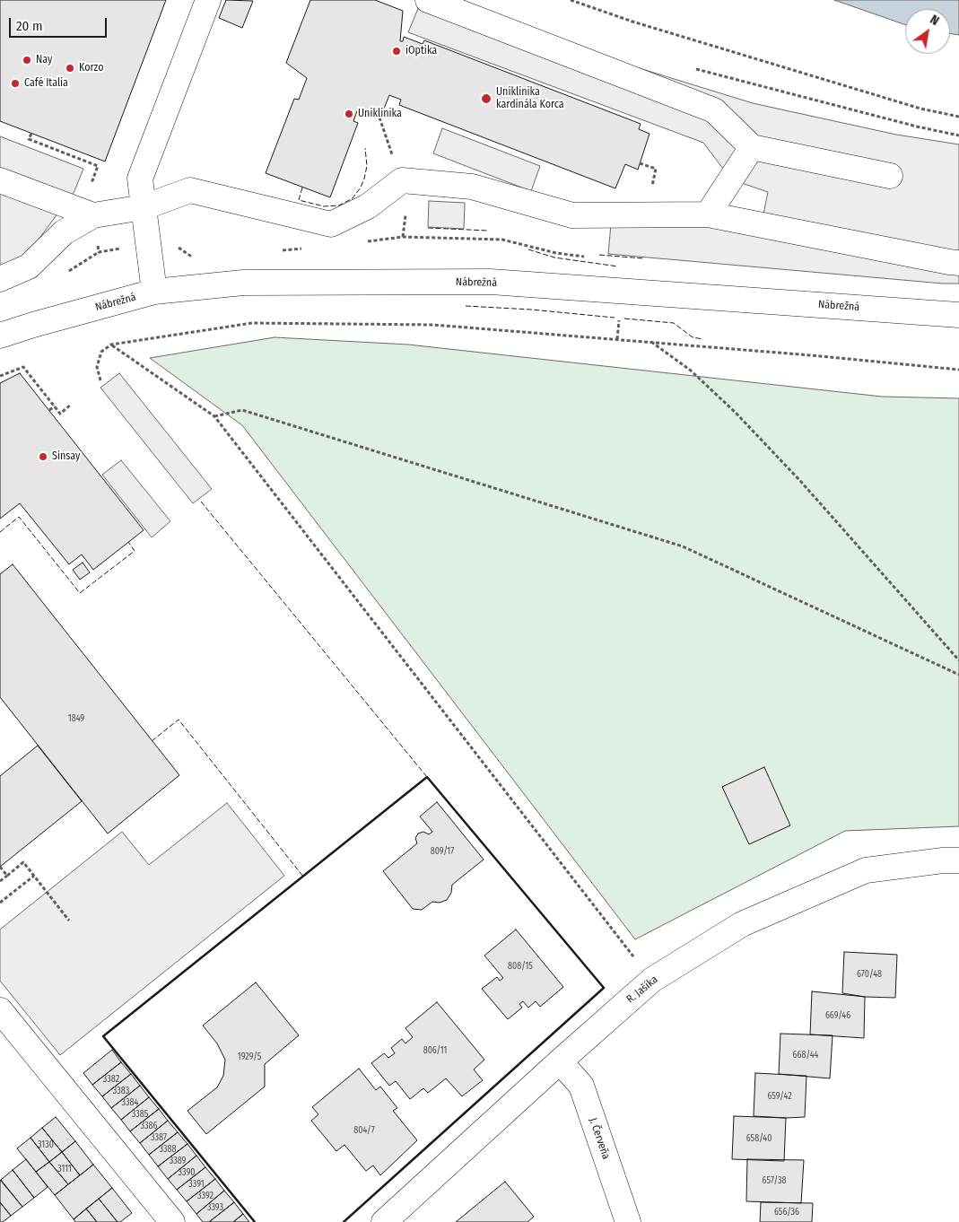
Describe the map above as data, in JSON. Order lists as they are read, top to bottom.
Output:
{
  "streets": {
    "street": ["Nábrežná", "R. Jašíka", "J. Červeňa"]
  },
  "crossings": [
    ["R. Jašíka", "J. Červeňa"]
  ],
  "places": [
    "iOptika",
    "Nay",
    "Korzo",
    "Café Italia",
    "Uniklinika kardinála Korca",
    "Uniklinika",
    "Sinsay"
  ],
  "house_numbers": [
    "1849",
    "809/17",
    "808/15",
    "670/48",
    "669/46",
    "806/11",
    "668/44",
    "1929/5",
    "3382",
    "3383",
    "659/42",
    "3384",
    "3385",
    "3386",
    "804/7",
    "3387",
    "658/40",
    "3130",
    "3388",
    "3389",
    "3111",
    "3390",
    "657/38",
    "3391",
    "3392",
    "3393",
    "656/36"
  ],
  "scale_bar": "20 m",
  "north": "top right"
}
